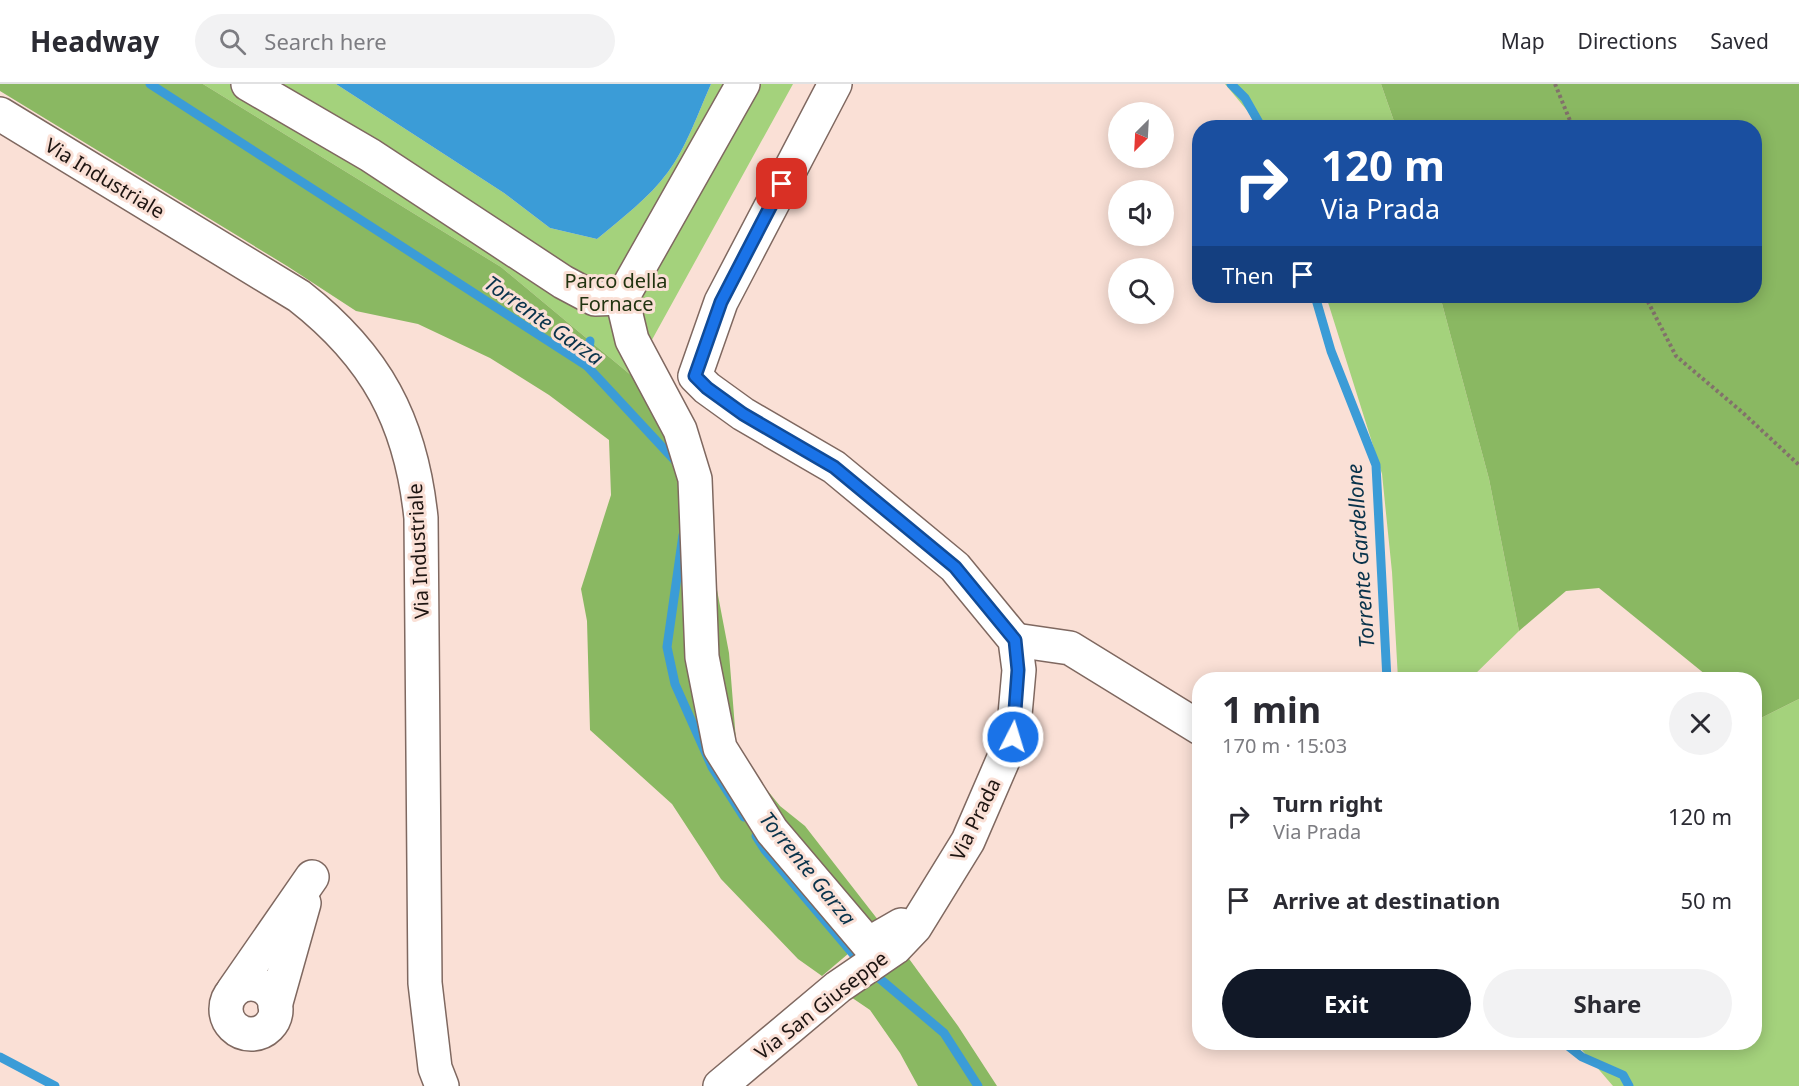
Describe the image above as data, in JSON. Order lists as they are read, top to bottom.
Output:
{
  "streets": {
    "street": ["Via Industriale", "Via Prada", "Via San Giuseppe"]
  },
  "crossings": [
    ["Via Prada", "Via San Giuseppe"]
  ],
  "water": ["Torrente Garza", "Torrente Gardellone"],
  "parks": ["Parco della Fornace"],
  "north": "bottom left",
  "page": {
    "header": "Headway",
    "search": "Search here",
    "nav": ["Map", "Directions", "Saved"],
    "turn": ["120 m", "Via Prada"],
    "then": "Then",
    "heading": ["1 min", "170 m · 15:03"],
    "list": [
      {
        "name": "Turn right",
        "note": "Via Prada",
        "value": "120 m"
      },
      {
        "name": "Arrive at destination",
        "value": "50 m"
      }
    ],
    "buttons": ["Exit", "Share"]
  }
}
